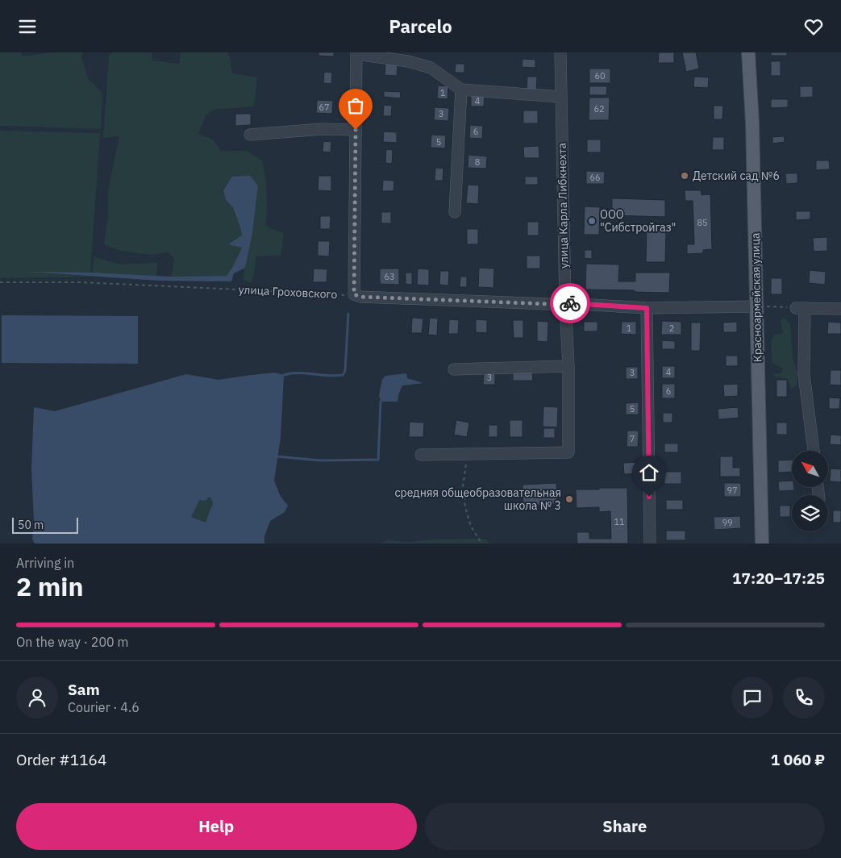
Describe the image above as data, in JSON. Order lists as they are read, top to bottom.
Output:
{
  "streets": {
    "main road": ["Красноармейская улица"],
    "street": ["улица Карла Либкнехта"],
    "path": ["улица Гроховского"]
  },
  "places": ["Детский сад №6", "ООО \"Сибстройгаз\"", "средняя общеобразовательная школа № 3"],
  "house_numbers": [
    "60",
    "1",
    "4",
    "67",
    "62",
    "3",
    "6",
    "5",
    "8",
    "66",
    "85",
    "63",
    "1",
    "2",
    "4",
    "3",
    "3",
    "6",
    "5",
    "7",
    "97",
    "11",
    "99"
  ],
  "scale_bar": "50 m",
  "north": "top left",
  "page": {
    "header": "Parcelo",
    "scale": "50 m",
    "heading": ["2 min", "Arriving in", "17:20–17:25"],
    "panel": [
      "Sam",
      "Courier · 4.6",
      "Order #1164",
      "1 060 ₽"
    ],
    "bar": "On the way · 200 m",
    "buttons": ["Help", "Share"]
  }
}
